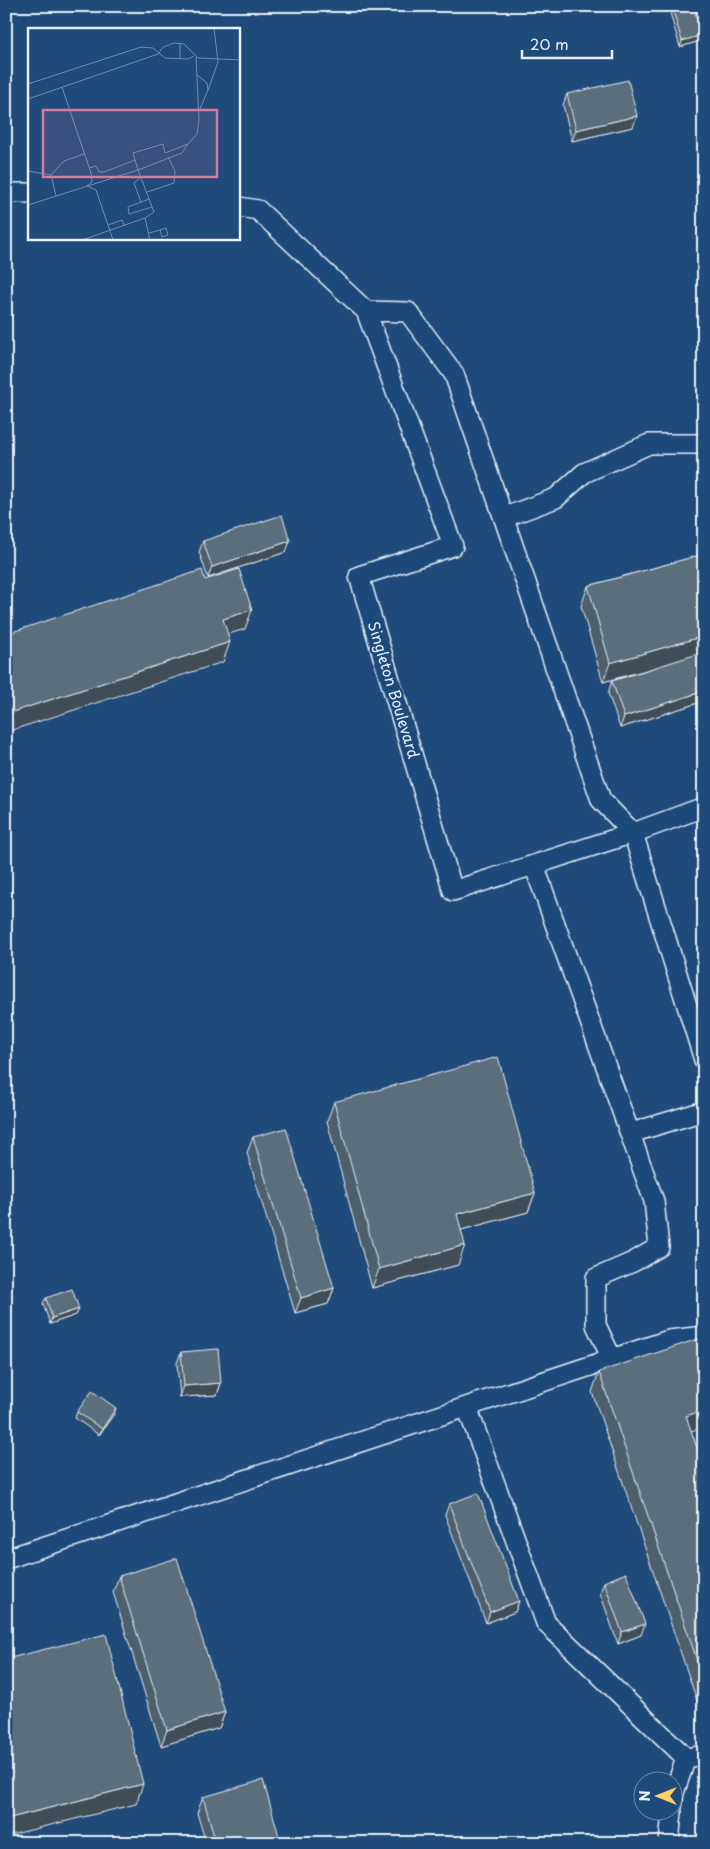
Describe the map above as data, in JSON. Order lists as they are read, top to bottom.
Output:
{
  "streets": {
    "lane": ["Singleton Boulevard"]
  },
  "scale_bar": "20 m",
  "north": "left"
}
